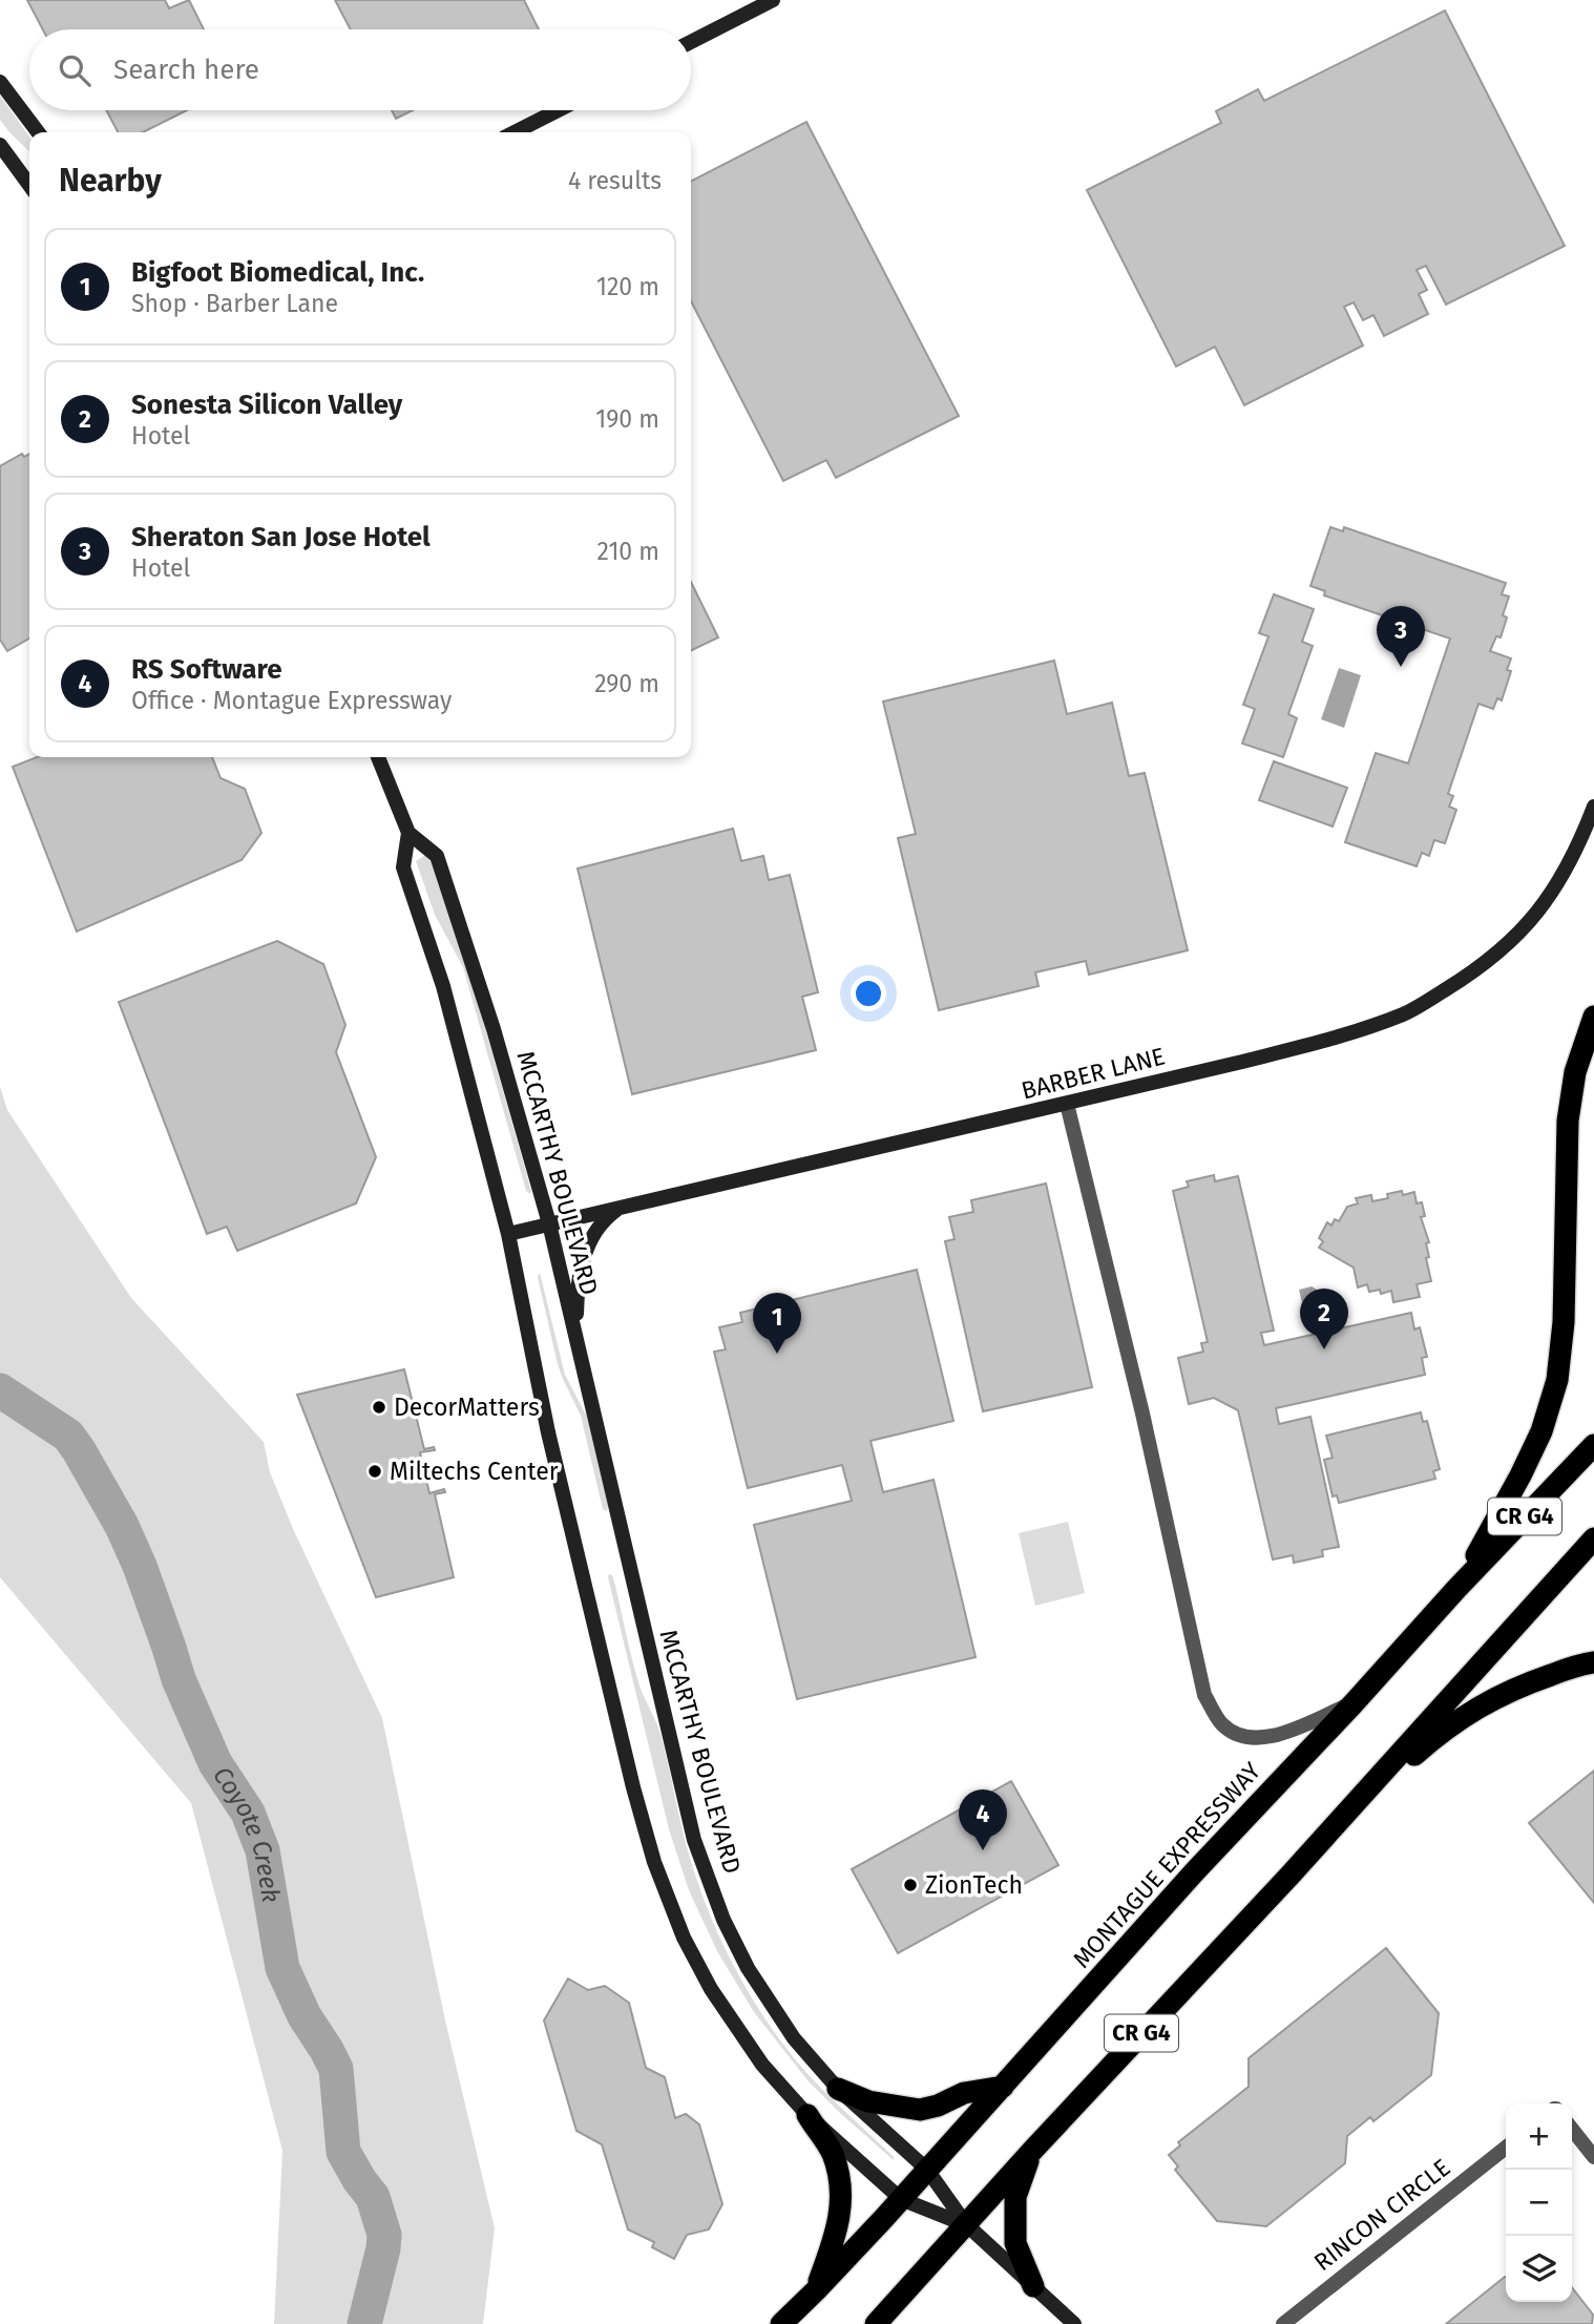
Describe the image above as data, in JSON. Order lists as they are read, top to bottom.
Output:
{
  "streets": {
    "highway": ["CR G4", "MONTAGUE EXPRESSWAY"],
    "main road": ["BARBER LANE", "MCCARTHY BOULEVARD"],
    "street": ["RINCON CIRCLE"]
  },
  "crossings": [
    ["BARBER LANE", "MCCARTHY BOULEVARD"],
    ["MCCARTHY BOULEVARD", "CR G4"],
    ["MCCARTHY BOULEVARD", "MONTAGUE EXPRESSWAY"]
  ],
  "water": ["Coyote Creek"],
  "places": ["DecorMatters", "Miltechs Center", "ZionTech"],
  "page": {
    "search": "Search here",
    "heading": ["Nearby", "4 results"],
    "list": [
      {
        "mark": "1",
        "name": "Bigfoot Biomedical, Inc.",
        "note": "Shop · Barber Lane",
        "value": "120 m"
      },
      {
        "mark": "2",
        "name": "Sonesta Silicon Valley",
        "note": "Hotel",
        "value": "190 m"
      },
      {
        "mark": "3",
        "name": "Sheraton San Jose Hotel",
        "note": "Hotel",
        "value": "210 m"
      },
      {
        "mark": "4",
        "name": "RS Software",
        "note": "Office · Montague Expressway",
        "value": "290 m"
      }
    ],
    "pins": [
      "3",
      "2",
      "1",
      "4"
    ],
    "map_buttons": ["+", "−"]
  }
}
